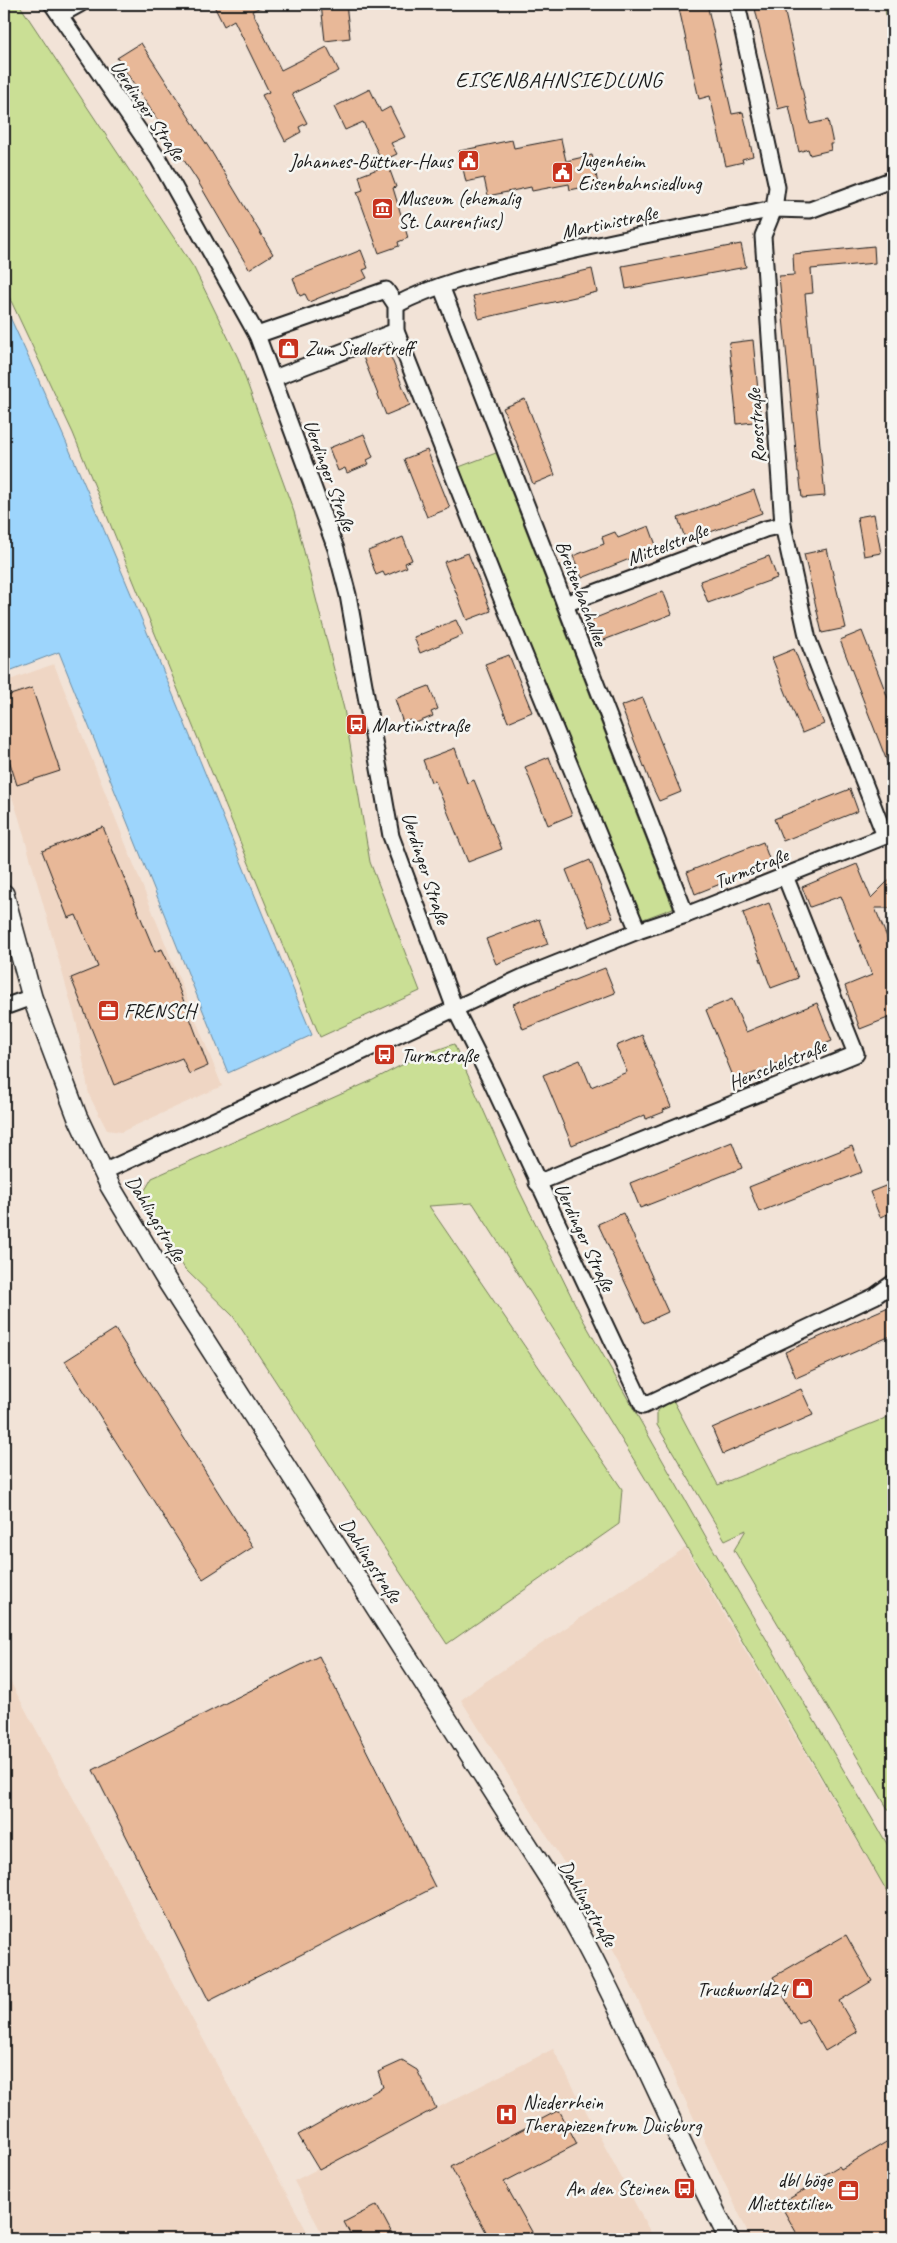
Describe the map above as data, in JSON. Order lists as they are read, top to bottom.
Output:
{
  "streets": {
    "street": [
      "Uerdinger Straße",
      "Martinistraße",
      "Roosstraße",
      "Mittelstraße",
      "Breitenbachallee",
      "Turmstraße",
      "Henschelstraße",
      "Dahlingstraße"
    ]
  },
  "crossings": [
    ["Uerdinger Straße", "Turmstraße"],
    ["Uerdinger Straße", "Henschelstraße"],
    ["Martinistraße", "Roosstraße"],
    ["Martinistraße", "Breitenbachallee"],
    ["Roosstraße", "Mittelstraße"],
    ["Roosstraße", "Turmstraße"],
    ["Mittelstraße", "Breitenbachallee"],
    ["Breitenbachallee", "Turmstraße"],
    ["Turmstraße", "Henschelstraße"],
    ["Turmstraße", "Dahlingstraße"]
  ],
  "districts": ["EISENBAHNSIEDLUNG"],
  "places": {
    "public building": ["Johannes-Büttner-Haus", "Jugenheim Eisenbahnsiedlung"],
    "museum": ["Museum (ehemalig St. Laurentius)"],
    "shop": ["Zum Siedlertreff", "Truckworld24"],
    "bus stop": ["Martinistraße", "Turmstraße", "An den Steinen"],
    "office": ["FRENSCH", "dbl böge Miettextilien"],
    "hospital": ["Niederrhein Therapiezentrum Duisburg"]
  }
}
